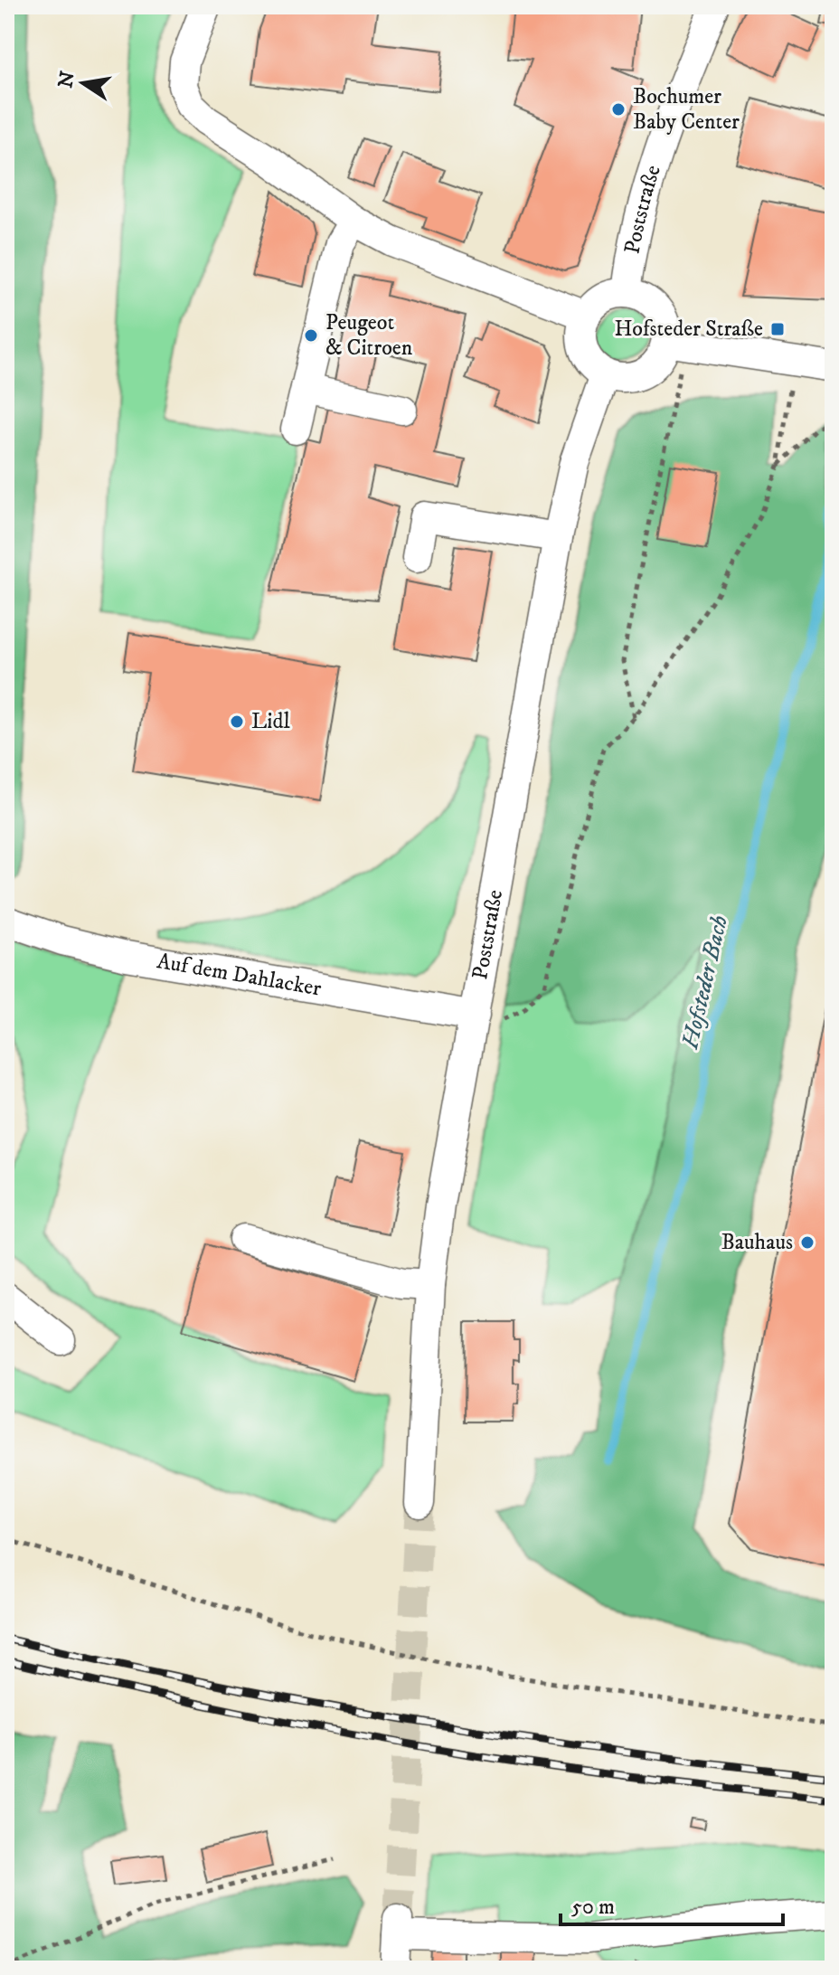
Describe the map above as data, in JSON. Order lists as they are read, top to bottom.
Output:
{
  "streets": {
    "street": ["Poststraße", "Auf dem Dahlacker"]
  },
  "crossings": [
    ["Poststraße", "Auf dem Dahlacker"]
  ],
  "water": ["Hofsteder Bach"],
  "places": {
    "other": [
      "Bochumer Baby Center",
      "Peugeot & Citroen",
      "Lidl",
      "Bauhaus"
    ],
    "transit": ["Hofsteder Straße"]
  },
  "scale_bar": "50 m",
  "north": "left"
}
